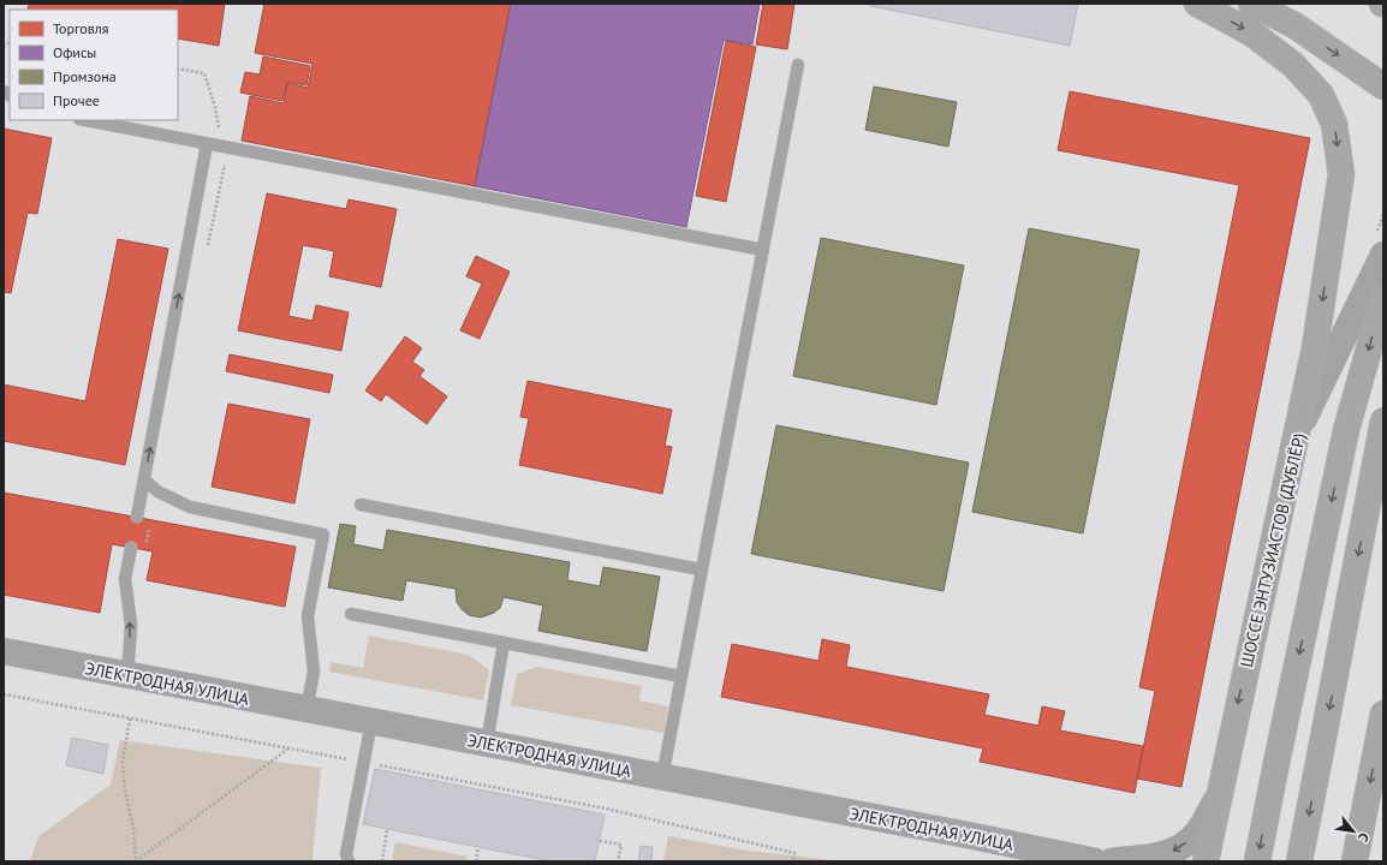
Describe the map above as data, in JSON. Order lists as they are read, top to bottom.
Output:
{
  "streets": {
    "main road": ["ШОССЕ ЭНТУЗИАСТОВ (ДУБЛЁР)"],
    "street": ["ЭЛЕКТРОДНАЯ УЛИЦА"]
  },
  "one_way": ["ШОССЕ ЭНТУЗИАСТОВ (ДУБЛЁР)"],
  "legend": [
    "Торговля",
    "Офисы",
    "Промзона",
    "Прочее"
  ],
  "north": "bottom right"
}
